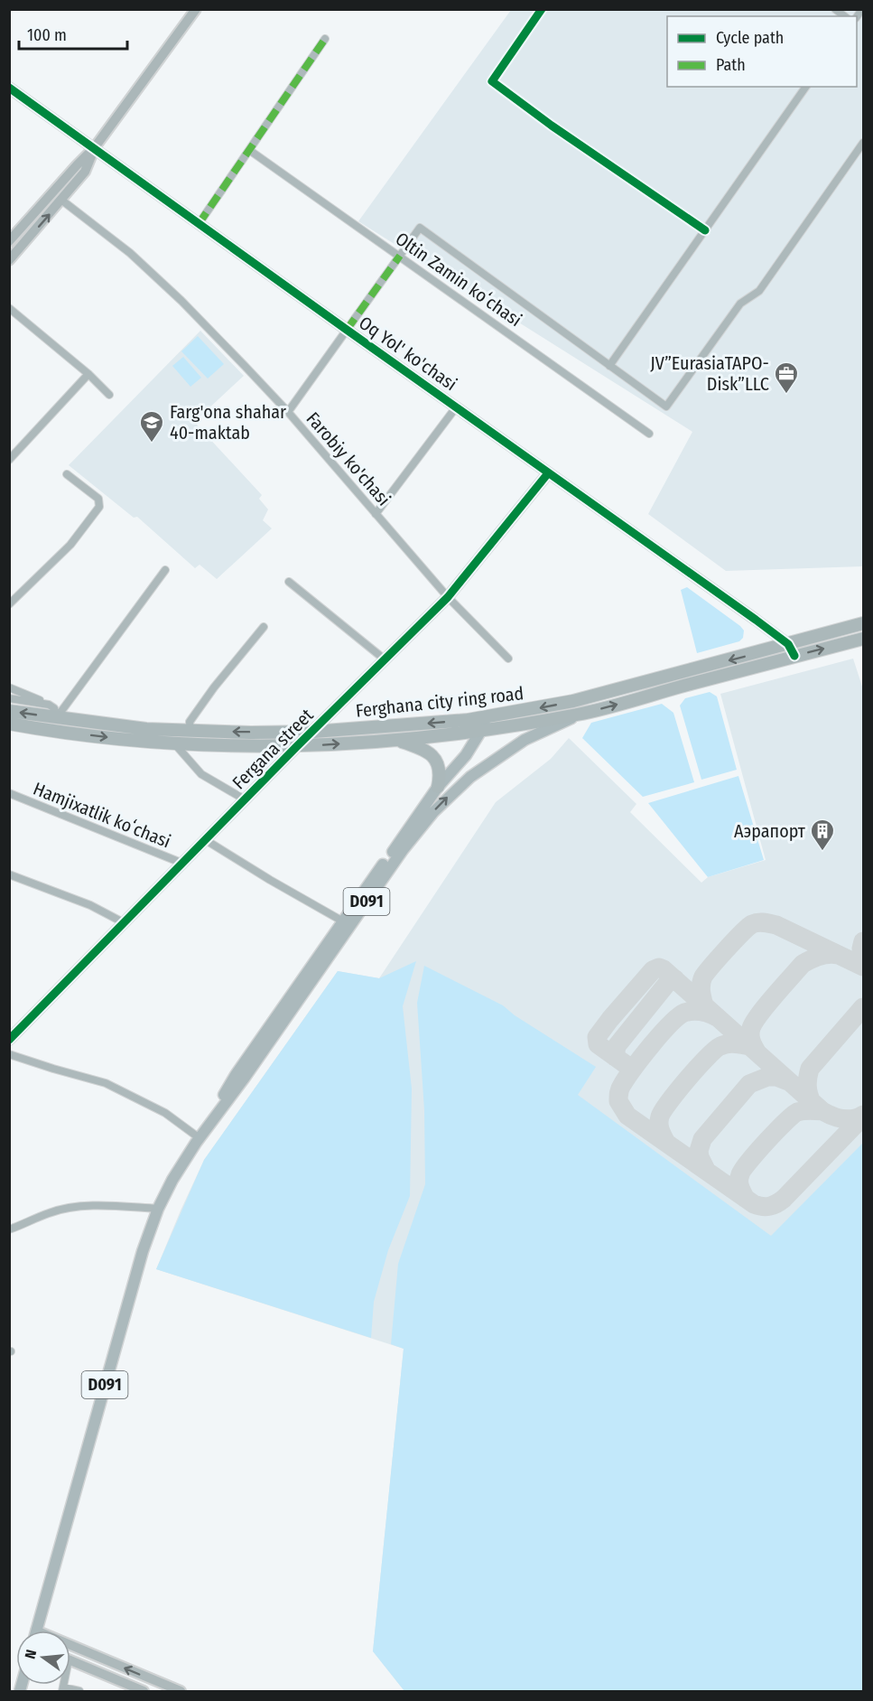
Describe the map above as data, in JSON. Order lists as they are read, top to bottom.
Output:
{
  "streets": {
    "highway": ["Ferghana city ring road", "D091"],
    "street": [
      "Oltin Zamin koʻchasi",
      "Oq Yol' ko'chasi",
      "Farobiy ko'chasi",
      "Fergana street",
      "Hamjixatlik koʻchasi"
    ]
  },
  "crossings": [
    ["Oq Yol' ko'chasi", "Ferghana city ring road"],
    ["Oq Yol' ko'chasi", "Fergana street"],
    ["Farobiy ko'chasi", "Fergana street"],
    ["Ferghana city ring road", "Fergana street"],
    ["Ferghana city ring road", "D091"],
    ["Fergana street", "Hamjixatlik koʻchasi"]
  ],
  "places": {
    "office": ["JV”EurasiaTAPO- Disk”LLC"],
    "school or university": ["Farg'ona shahar 40-maktab"],
    "building": ["Аэрапорт"]
  },
  "legend": ["Cycle path", "Path"],
  "scale_bar": "100 m",
  "north": "left"
}
